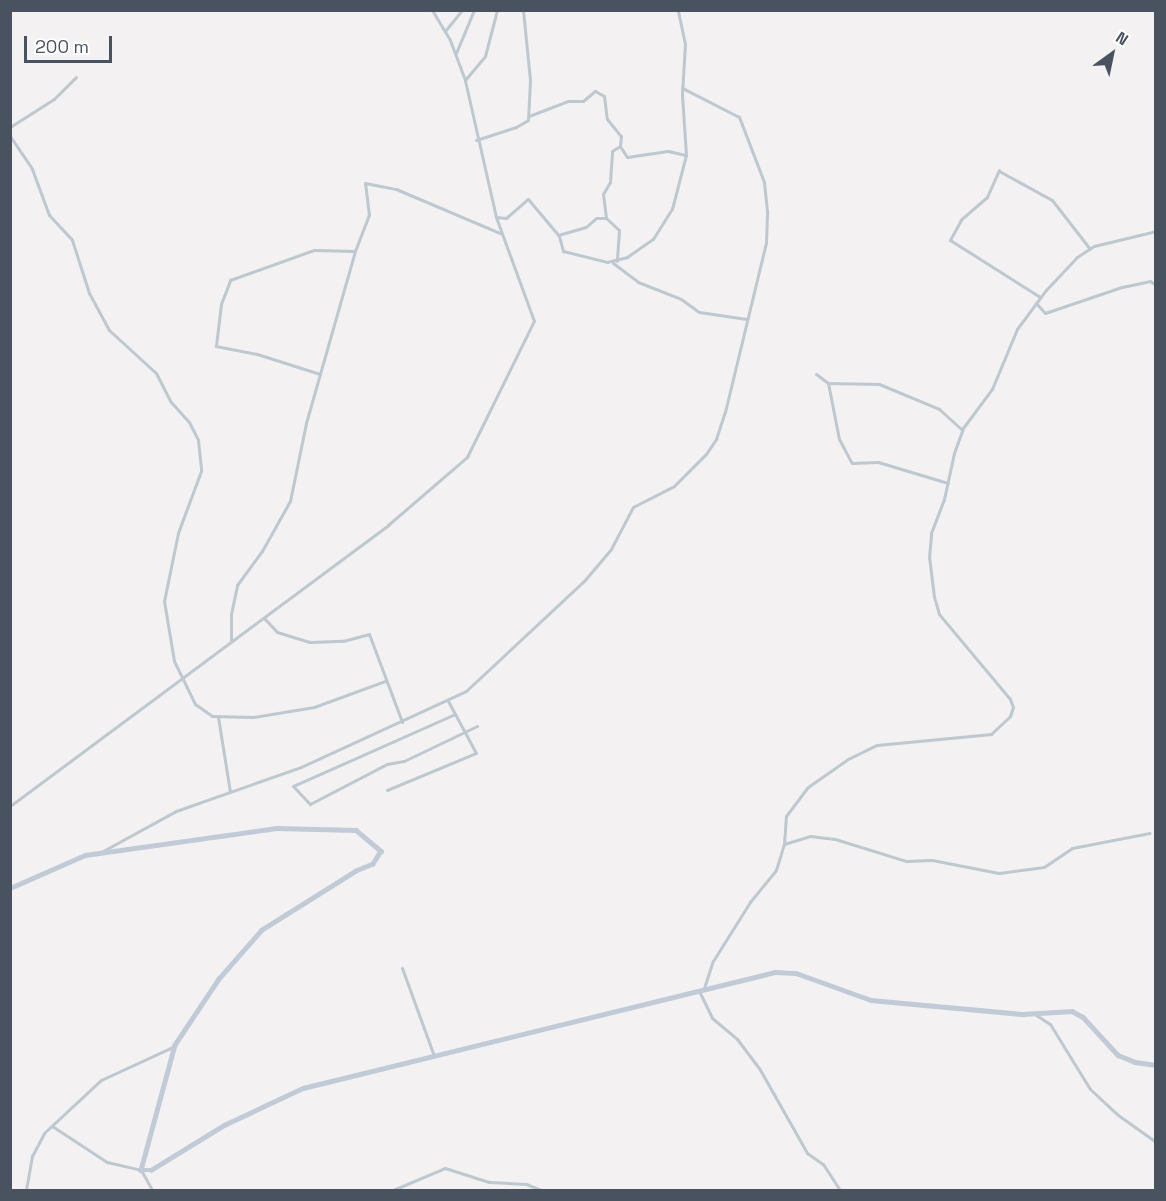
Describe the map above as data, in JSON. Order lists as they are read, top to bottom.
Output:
{
  "scale_bar": "200 m",
  "north": "top right"
}
